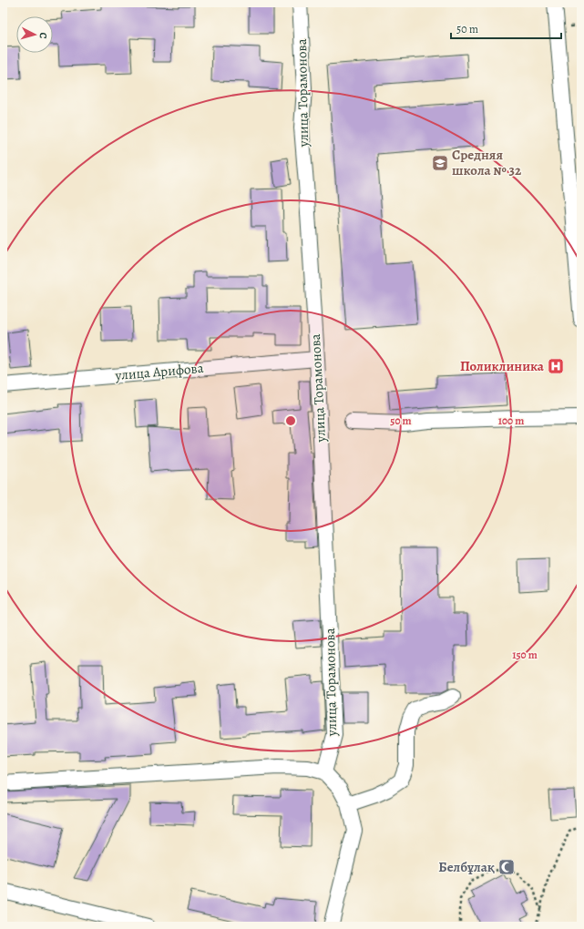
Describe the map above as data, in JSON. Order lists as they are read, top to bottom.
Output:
{
  "streets": {
    "street": ["улица Торамонова", "улица Арифова"]
  },
  "crossings": [
    ["улица Торамонова", "улица Арифова"]
  ],
  "places": {
    "school or university": ["Средняя школа № 32"],
    "hospital": ["Поликлиника"],
    "mosque": ["Белбұлақ"]
  },
  "scale_bar": "50 m",
  "north": "right",
  "rings": ["50 m", "100 m", "150 m"]
}
